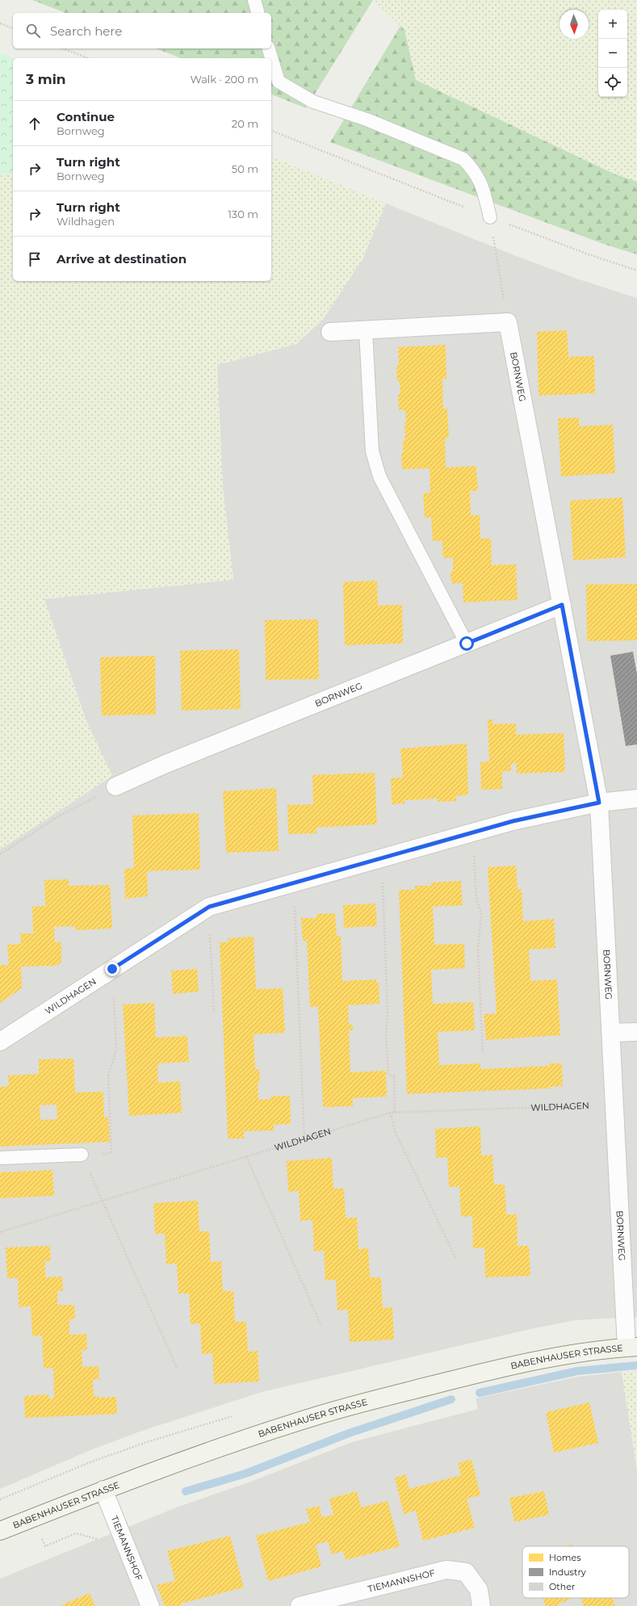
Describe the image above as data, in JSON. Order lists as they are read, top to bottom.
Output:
{
  "streets": {
    "main road": ["BABENHAUSER STRASSE"],
    "street": ["BORNWEG", "WILDHAGEN", "TIEMANNSHOF"]
  },
  "crossings": [
    ["BORNWEG", "WILDHAGEN"],
    ["BORNWEG", "BABENHAUSER STRASSE"],
    ["BABENHAUSER STRASSE", "TIEMANNSHOF"]
  ],
  "legend": ["Homes", "Industry", "Other"],
  "north": "bottom",
  "page": {
    "map_buttons": ["+", "−"],
    "search": "Search here",
    "heading": ["3 min", "Walk · 200 m"],
    "list": [
      ["Continue", "Bornweg", "20 m"],
      ["Turn right", "Bornweg", "50 m"],
      ["Turn right", "Wildhagen", "130 m"],
      "Arrive at destination"
    ]
  }
}
